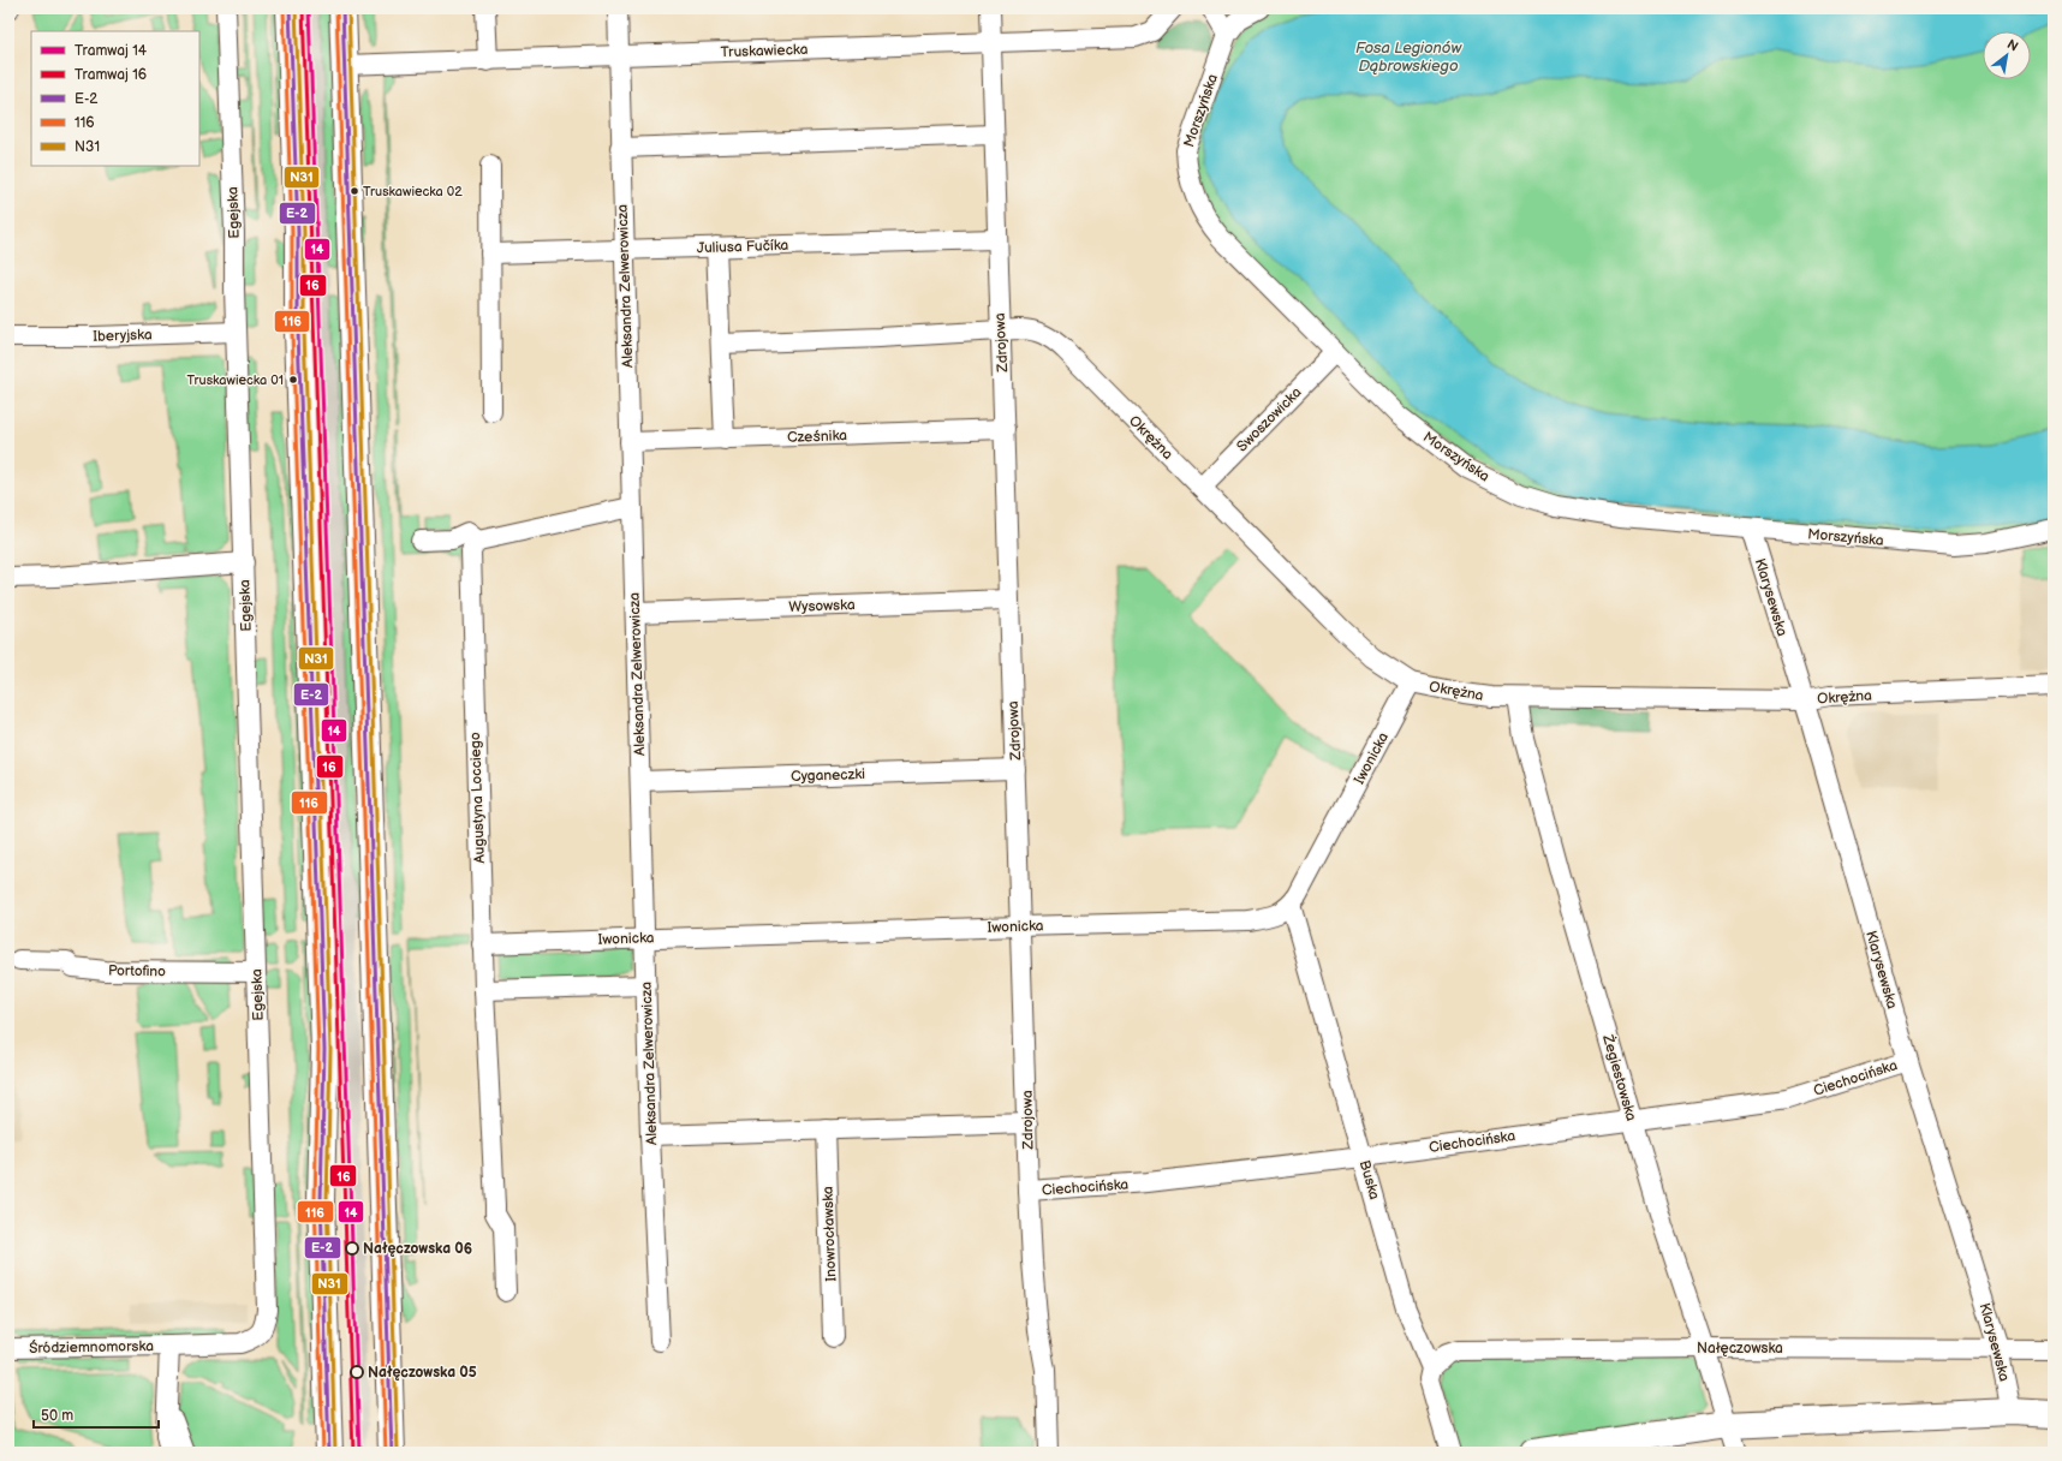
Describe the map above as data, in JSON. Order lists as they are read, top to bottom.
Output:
{
  "streets": {
    "street": [
      "Truskawiecka",
      "Morszyńska",
      "Egejska",
      "Juliusa Fučíka",
      "Aleksandra Zelwerowicza",
      "Iberyjska",
      "Zdrojowa",
      "Swoszowicka",
      "Cześnika",
      "Okrężna",
      "Klarysewska",
      "Wysowska",
      "Iwonicka",
      "Cyganeczki",
      "Augustyna Locciego",
      "Portofino",
      "Żegiestowska",
      "Ciechocińska",
      "Buska",
      "Inowrocławska",
      "Śródziemnomorska",
      "Nałęczowska"
    ]
  },
  "crossings": [
    ["Truskawiecka", "Aleksandra Zelwerowicza"],
    ["Truskawiecka", "Zdrojowa"],
    ["Morszyńska", "Swoszowicka"],
    ["Morszyńska", "Klarysewska"],
    ["Egejska", "Iberyjska"],
    ["Egejska", "Portofino"],
    ["Egejska", "Śródziemnomorska"],
    ["Juliusa Fučíka", "Aleksandra Zelwerowicza"],
    ["Juliusa Fučíka", "Zdrojowa"],
    ["Aleksandra Zelwerowicza", "Cześnika"],
    ["Aleksandra Zelwerowicza", "Wysowska"],
    ["Aleksandra Zelwerowicza", "Iwonicka"],
    ["Aleksandra Zelwerowicza", "Cyganeczki"],
    ["Zdrojowa", "Cześnika"],
    ["Zdrojowa", "Okrężna"],
    ["Zdrojowa", "Wysowska"],
    ["Zdrojowa", "Iwonicka"],
    ["Zdrojowa", "Cyganeczki"],
    ["Zdrojowa", "Ciechocińska"],
    ["Swoszowicka", "Okrężna"],
    ["Okrężna", "Klarysewska"],
    ["Okrężna", "Iwonicka"],
    ["Okrężna", "Żegiestowska"],
    ["Klarysewska", "Ciechocińska"],
    ["Klarysewska", "Nałęczowska"],
    ["Iwonicka", "Augustyna Locciego"],
    ["Iwonicka", "Buska"],
    ["Żegiestowska", "Ciechocińska"],
    ["Żegiestowska", "Nałęczowska"],
    ["Ciechocińska", "Buska"],
    ["Buska", "Nałęczowska"]
  ],
  "water": ["Fosa Legionów Dąbrowskiego"],
  "places": [
    "Truskawiecka 02",
    "Truskawiecka 01",
    "Nałęczowska 06",
    "Nałęczowska 05"
  ],
  "lines": [
    "tram line 14",
    "tram line 16",
    "transit line E-2",
    "transit line 116",
    "transit line N31"
  ],
  "legend": [
    "Tramwaj 14",
    "Tramwaj 16",
    "E-2",
    "116",
    "N31"
  ],
  "scale_bar": "50 m",
  "north": "top right"
}
